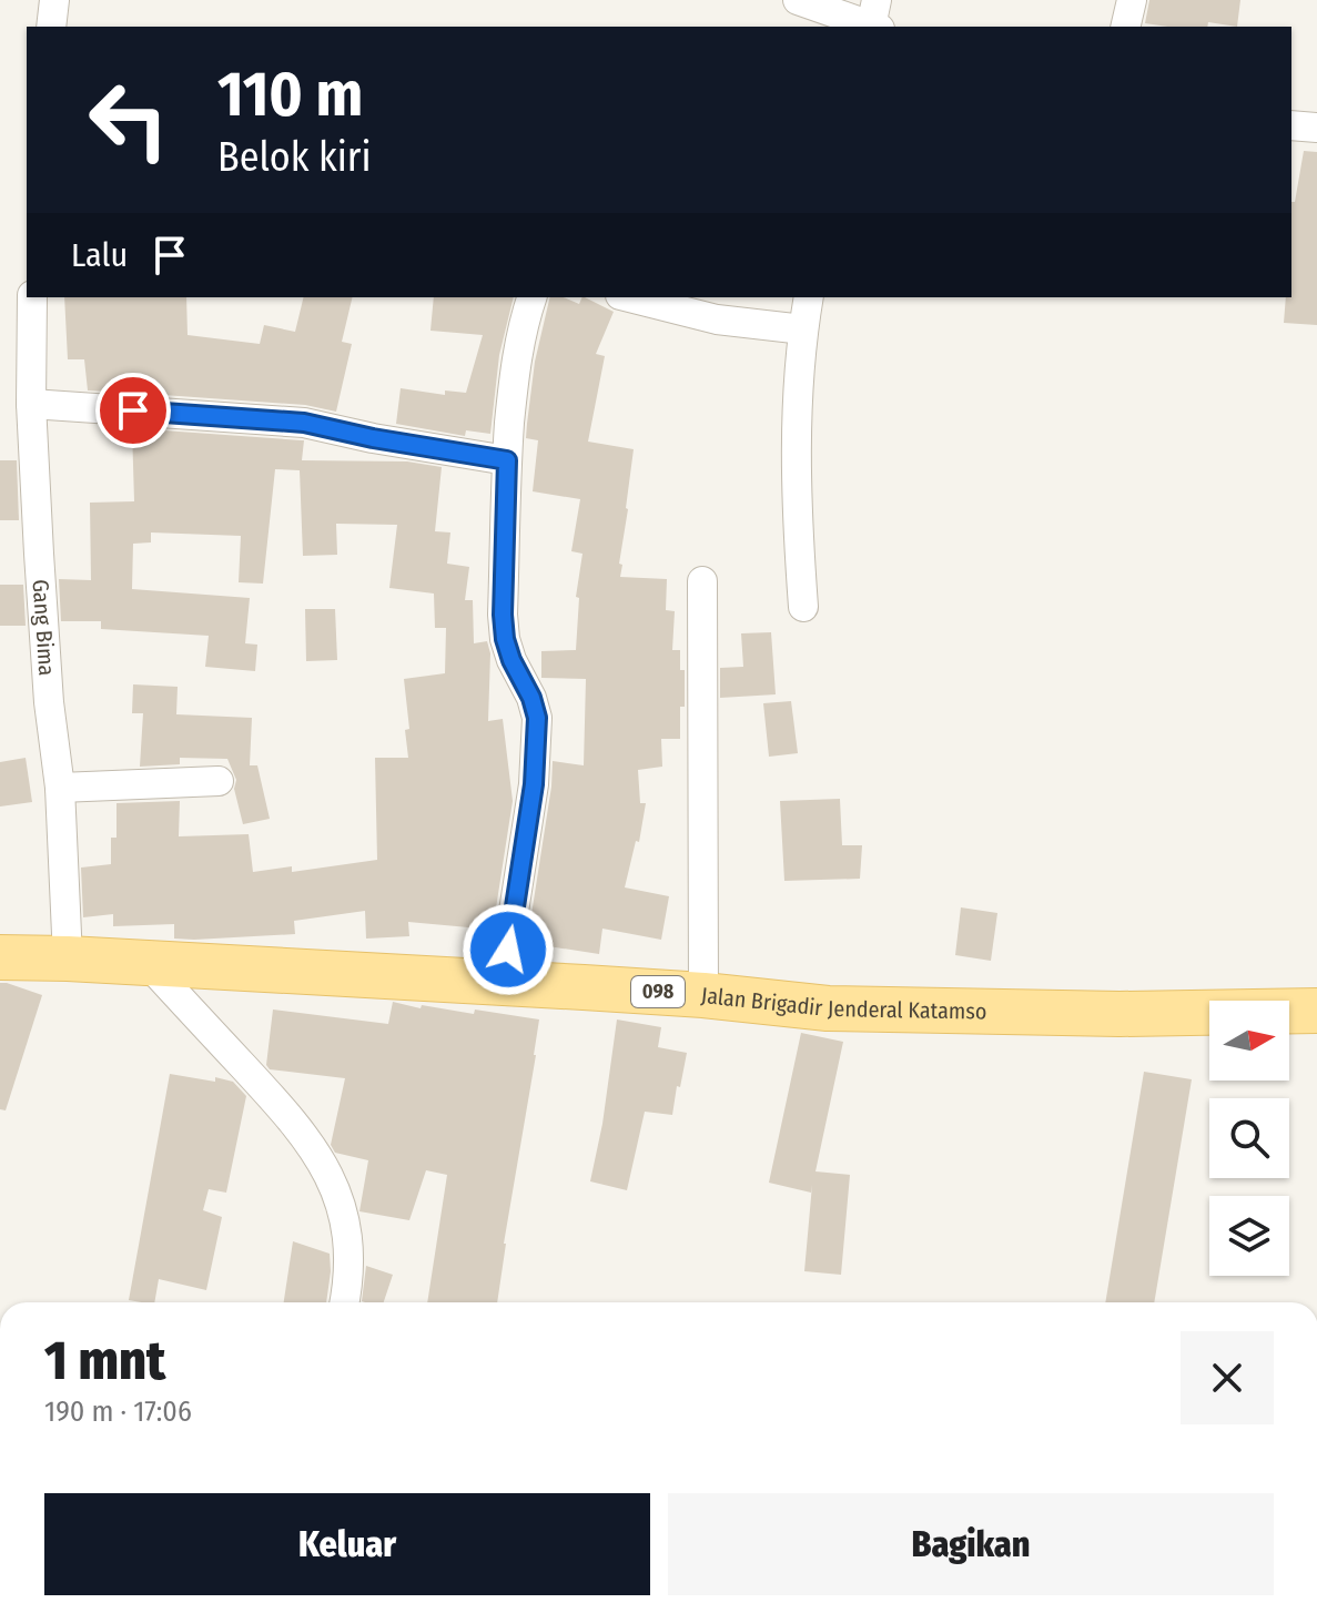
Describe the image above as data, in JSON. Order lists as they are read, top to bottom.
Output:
{
  "streets": {
    "main road": ["098", "Jalan Brigadir Jenderal Katamso"],
    "street": ["Gang Bima"]
  },
  "crossings": [
    ["Gang Bima", "Jalan Brigadir Jenderal Katamso"]
  ],
  "north": "right",
  "page": {
    "turn": ["110 m", "Belok kiri"],
    "then": "Lalu",
    "heading": ["1 mnt", "190 m · 17:06"],
    "buttons": ["Keluar", "Bagikan"]
  }
}
